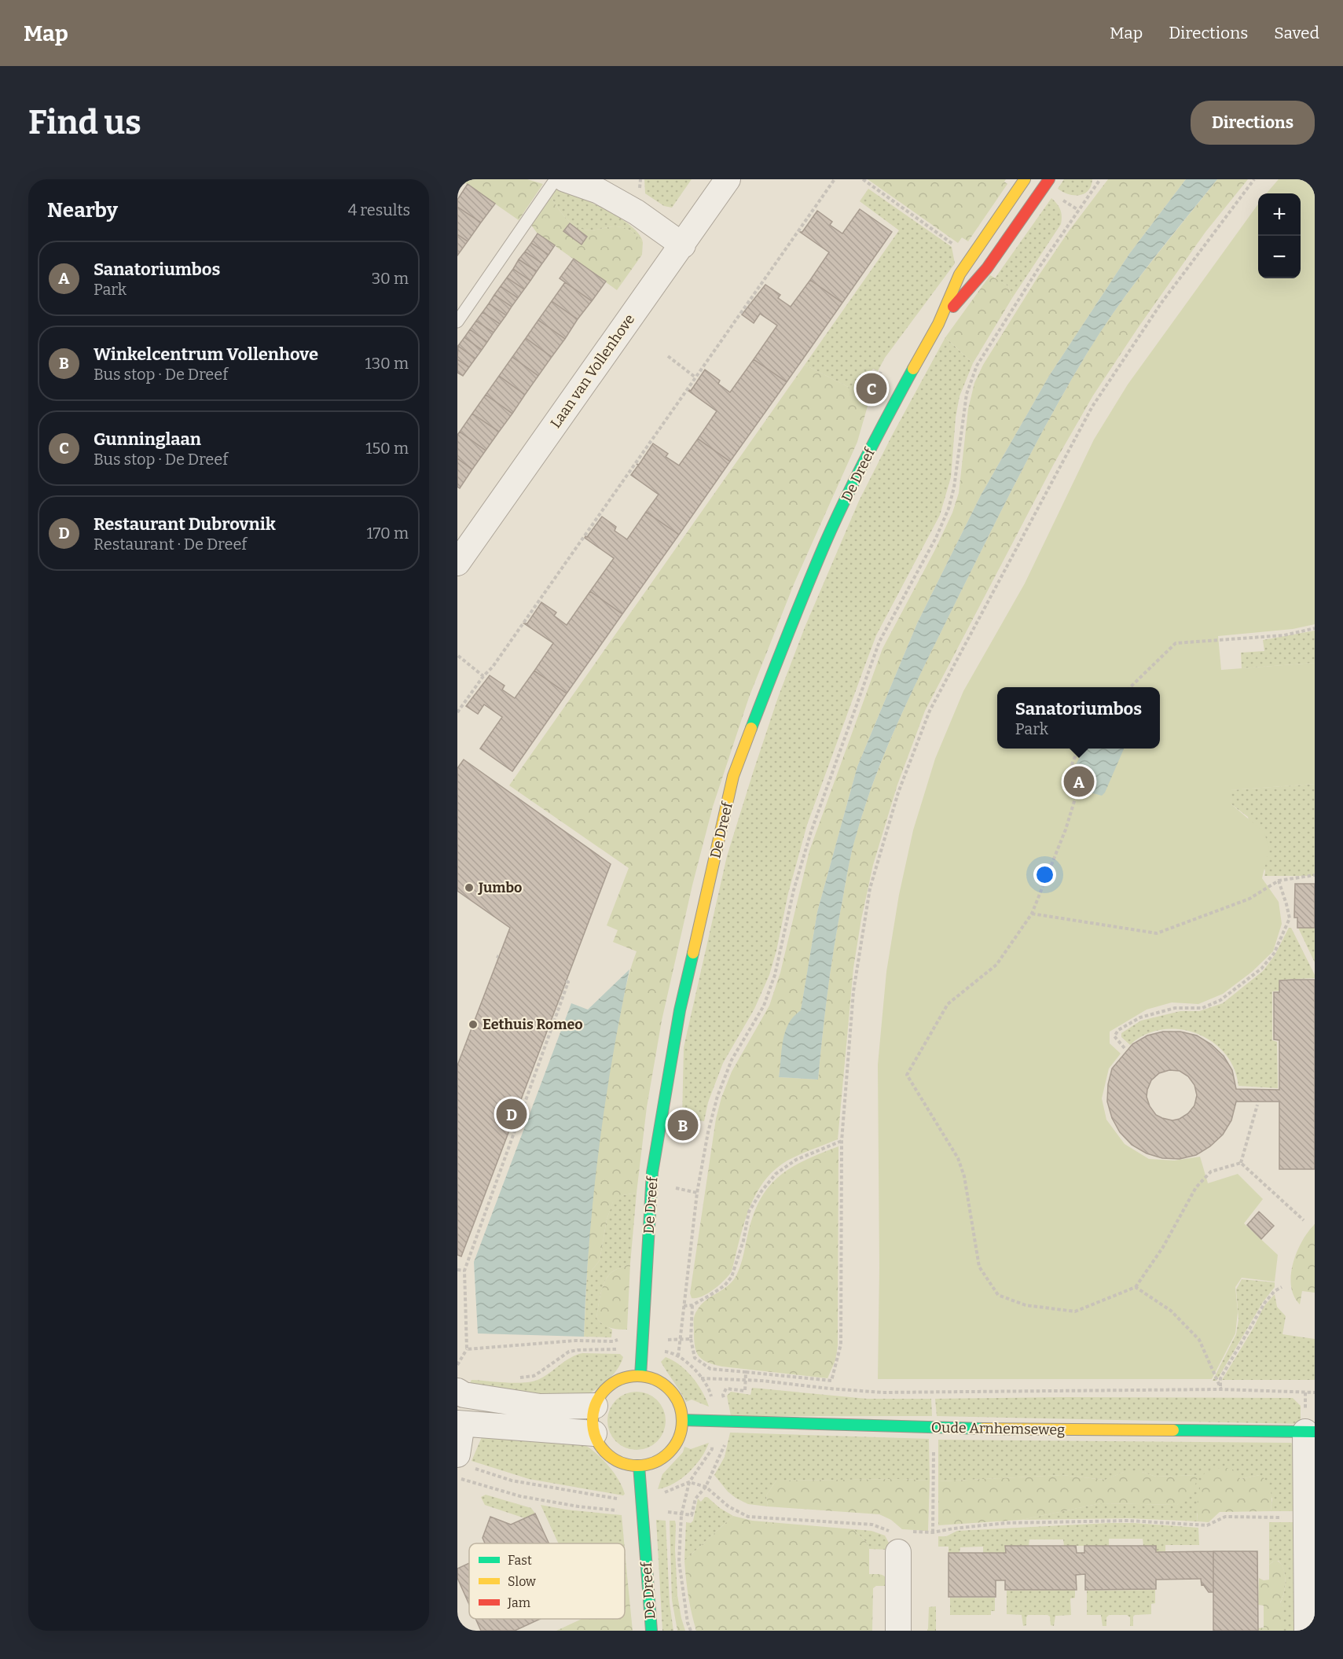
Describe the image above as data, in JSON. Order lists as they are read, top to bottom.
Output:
{
  "streets": {
    "main road": ["De Dreef", "Oude Arnhemseweg"],
    "street": ["Laan van Vollenhove"]
  },
  "crossings": [
    ["De Dreef", "Oude Arnhemseweg"]
  ],
  "places": ["Jumbo", "Eethuis Romeo"],
  "legend": ["Fast", "Slow", "Jam"],
  "page": {
    "header": "Map",
    "nav": ["Map", "Directions", "Saved"],
    "buttons": "Directions",
    "title": "Find us",
    "heading": ["Nearby", "4 results"],
    "map_buttons": ["+", "−"],
    "list": [
      {
        "mark": "A",
        "name": "Sanatoriumbos",
        "note": "Park",
        "value": "30 m"
      },
      {
        "mark": "B",
        "name": "Winkelcentrum Vollenhove",
        "note": "Bus stop · De Dreef",
        "value": "130 m"
      },
      {
        "mark": "C",
        "name": "Gunninglaan",
        "note": "Bus stop · De Dreef",
        "value": "150 m"
      },
      {
        "mark": "D",
        "name": "Restaurant Dubrovnik",
        "note": "Restaurant · De Dreef",
        "value": "170 m"
      }
    ],
    "pins": [
      "C",
      "A",
      "D",
      "B"
    ],
    "popup": ["Sanatoriumbos", "Park"]
  }
}
